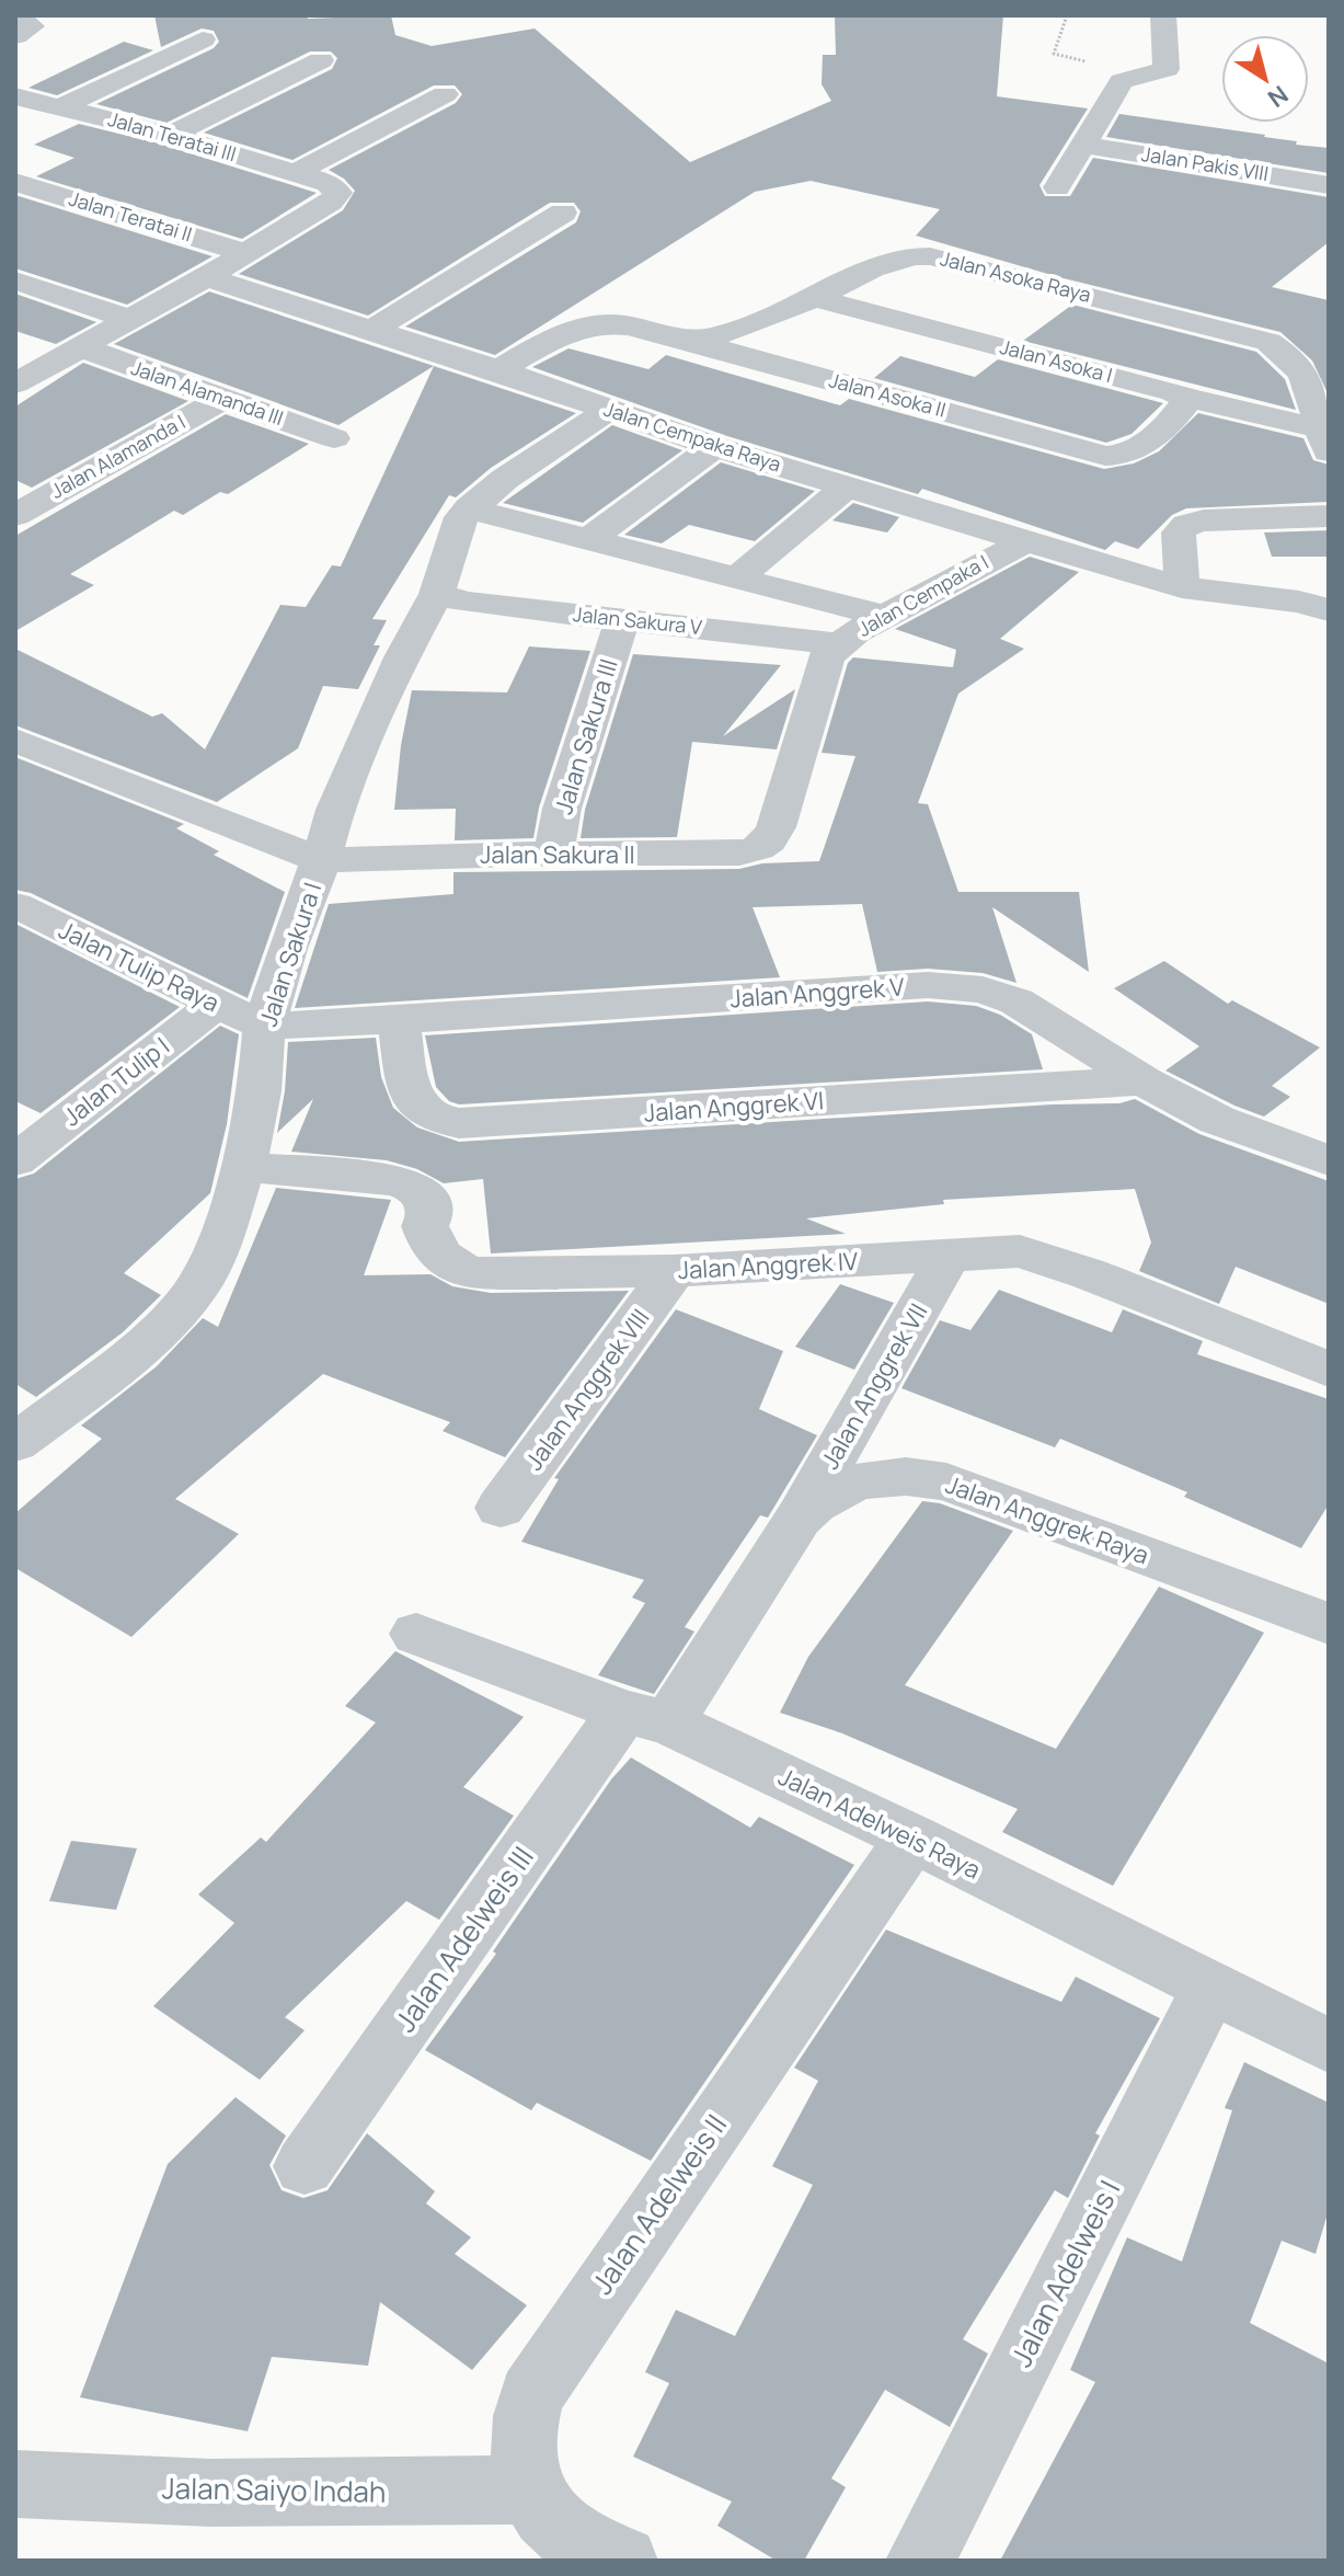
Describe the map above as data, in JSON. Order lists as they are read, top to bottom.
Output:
{
  "streets": {
    "street": [
      "Jalan Teratai III",
      "Jalan Pakis VIII",
      "Jalan Teratai II",
      "Jalan Asoka Raya",
      "Jalan Asoka I",
      "Jalan Alamanda III",
      "Jalan Asoka II",
      "Jalan Cempaka Raya",
      "Jalan Alamanda I",
      "Jalan Cempaka I",
      "Jalan Sakura V",
      "Jalan Sakura III",
      "Jalan Sakura II",
      "Jalan Sakura I",
      "Jalan Tulip Raya",
      "Jalan Anggrek V",
      "Jalan Tulip I",
      "Jalan Anggrek VI",
      "Jalan Anggrek IV",
      "Jalan Anggrek VII",
      "Jalan Anggrek VIII",
      "Jalan Anggrek Raya",
      "Jalan Adelweis Raya",
      "Jalan Adelweis III",
      "Jalan Adelweis II",
      "Jalan Adelweis I",
      "Jalan Saiyo Indah"
    ]
  },
  "crossings": [
    ["Jalan Teratai III", "Jalan Teratai II"],
    ["Jalan Asoka Raya", "Jalan Asoka I"],
    ["Jalan Asoka Raya", "Jalan Asoka II"],
    ["Jalan Asoka Raya", "Jalan Cempaka Raya"],
    ["Jalan Asoka I", "Jalan Asoka II"],
    ["Jalan Alamanda III", "Jalan Alamanda I"],
    ["Jalan Cempaka Raya", "Jalan Cempaka I"],
    ["Jalan Cempaka I", "Jalan Sakura V"],
    ["Jalan Cempaka I", "Jalan Sakura II"],
    ["Jalan Sakura V", "Jalan Sakura III"],
    ["Jalan Sakura V", "Jalan Sakura II"],
    ["Jalan Sakura V", "Jalan Sakura I"],
    ["Jalan Sakura III", "Jalan Sakura II"],
    ["Jalan Sakura II", "Jalan Sakura I"],
    ["Jalan Sakura I", "Jalan Tulip Raya"],
    ["Jalan Sakura I", "Jalan Anggrek V"],
    ["Jalan Sakura I", "Jalan Anggrek IV"],
    ["Jalan Tulip Raya", "Jalan Anggrek V"],
    ["Jalan Tulip Raya", "Jalan Tulip I"],
    ["Jalan Anggrek V", "Jalan Anggrek VI"],
    ["Jalan Anggrek IV", "Jalan Anggrek VII"],
    ["Jalan Anggrek IV", "Jalan Anggrek VIII"],
    ["Jalan Anggrek VII", "Jalan Anggrek Raya"],
    ["Jalan Anggrek Raya", "Jalan Adelweis Raya"],
    ["Jalan Anggrek Raya", "Jalan Adelweis III"],
    ["Jalan Adelweis Raya", "Jalan Adelweis III"],
    ["Jalan Adelweis Raya", "Jalan Adelweis II"],
    ["Jalan Adelweis Raya", "Jalan Adelweis I"],
    ["Jalan Adelweis II", "Jalan Saiyo Indah"]
  ],
  "north": "bottom right"
}
